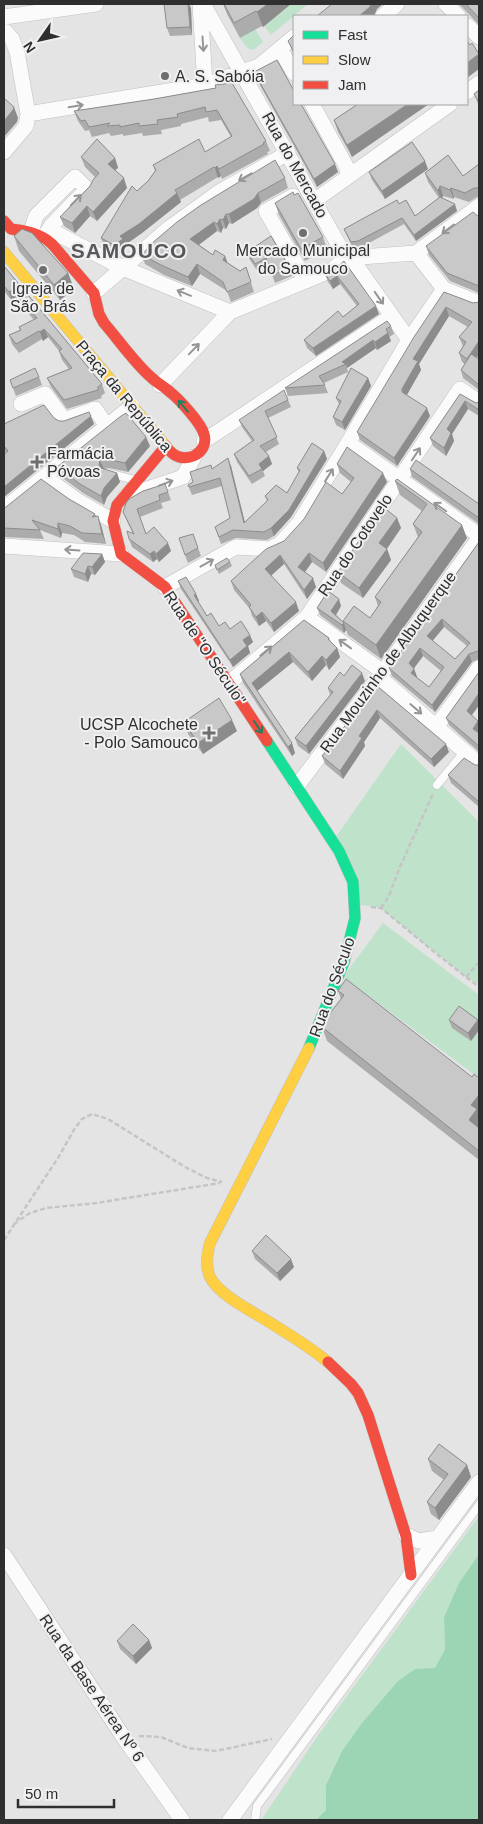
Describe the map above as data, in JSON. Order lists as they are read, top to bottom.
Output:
{
  "streets": {
    "street": [
      "Rua do Mercado",
      "Praça da República",
      "Rua do Cotovelo",
      "Rua de \"O Século\"",
      "Rua Mouzinho de Albuquerque",
      "Rua do Século",
      "Rua da Base Aérea Nº 6"
    ]
  },
  "crossings": [
    ["Rua do Cotovelo", "Rua de \"O Século\""],
    ["Rua de \"O Século\"", "Rua Mouzinho de Albuquerque"],
    ["Rua de \"O Século\"", "Rua do Século"],
    ["Rua Mouzinho de Albuquerque", "Rua do Século"]
  ],
  "one_way": ["Rua de \"O Século\""],
  "districts": ["SAMOUCO"],
  "places": {
    "other": ["A. S. Sabóia", "Mercado Municipal do Samouco", "Igreja de São Brás"],
    "health": ["Farmácia Póvoas", "UCSP Alcochete - Polo Samouco"]
  },
  "legend": ["Fast", "Slow", "Jam"],
  "scale_bar": "50 m",
  "north": "bottom left"
}
